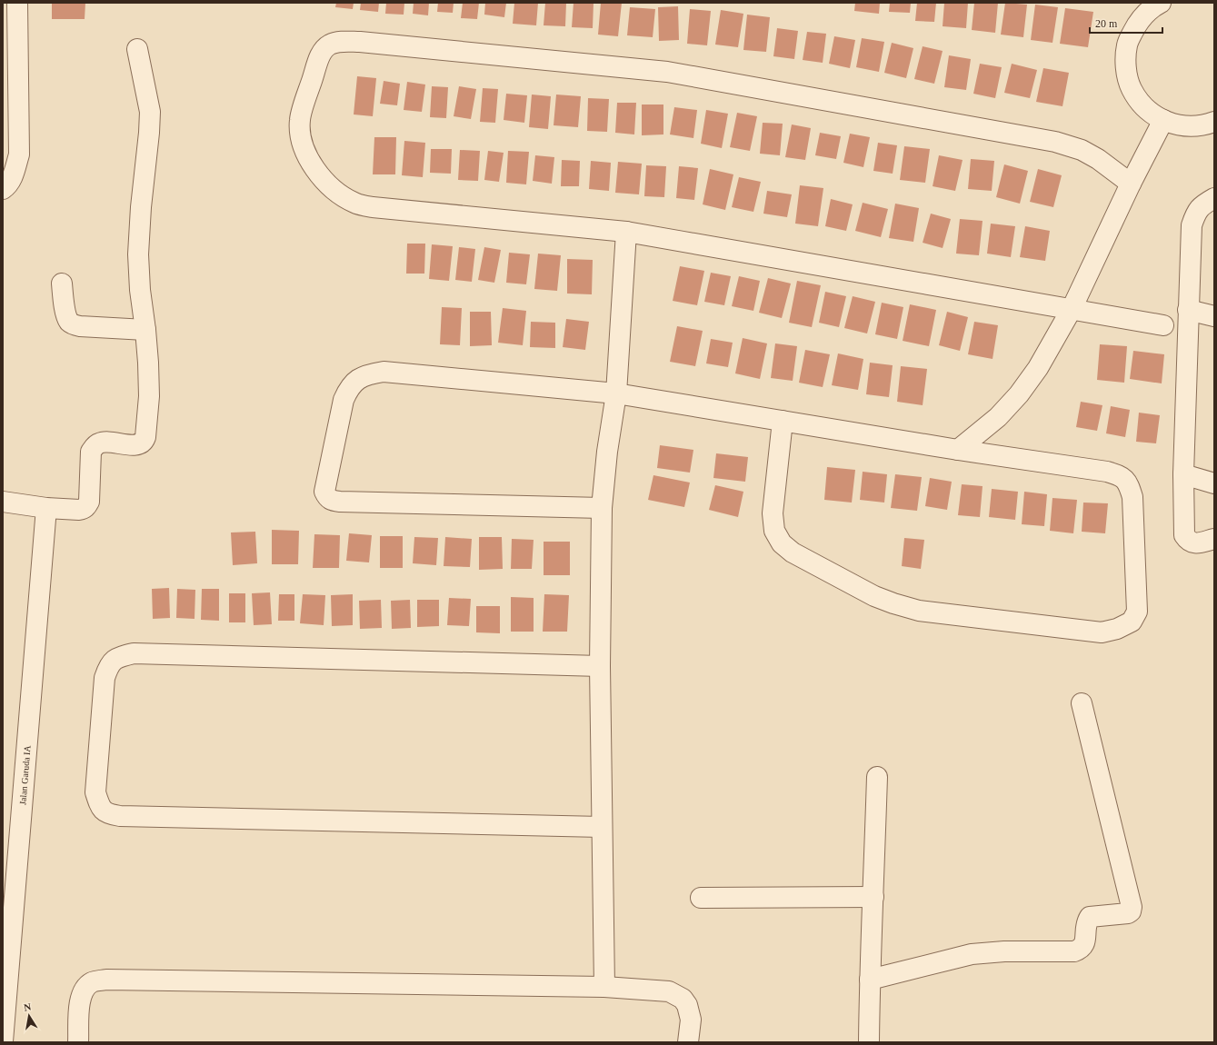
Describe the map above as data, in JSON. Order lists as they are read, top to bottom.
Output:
{
  "streets": {
    "street": ["Jalan Garuda IA"]
  },
  "scale_bar": "20 m",
  "north": "top"
}
